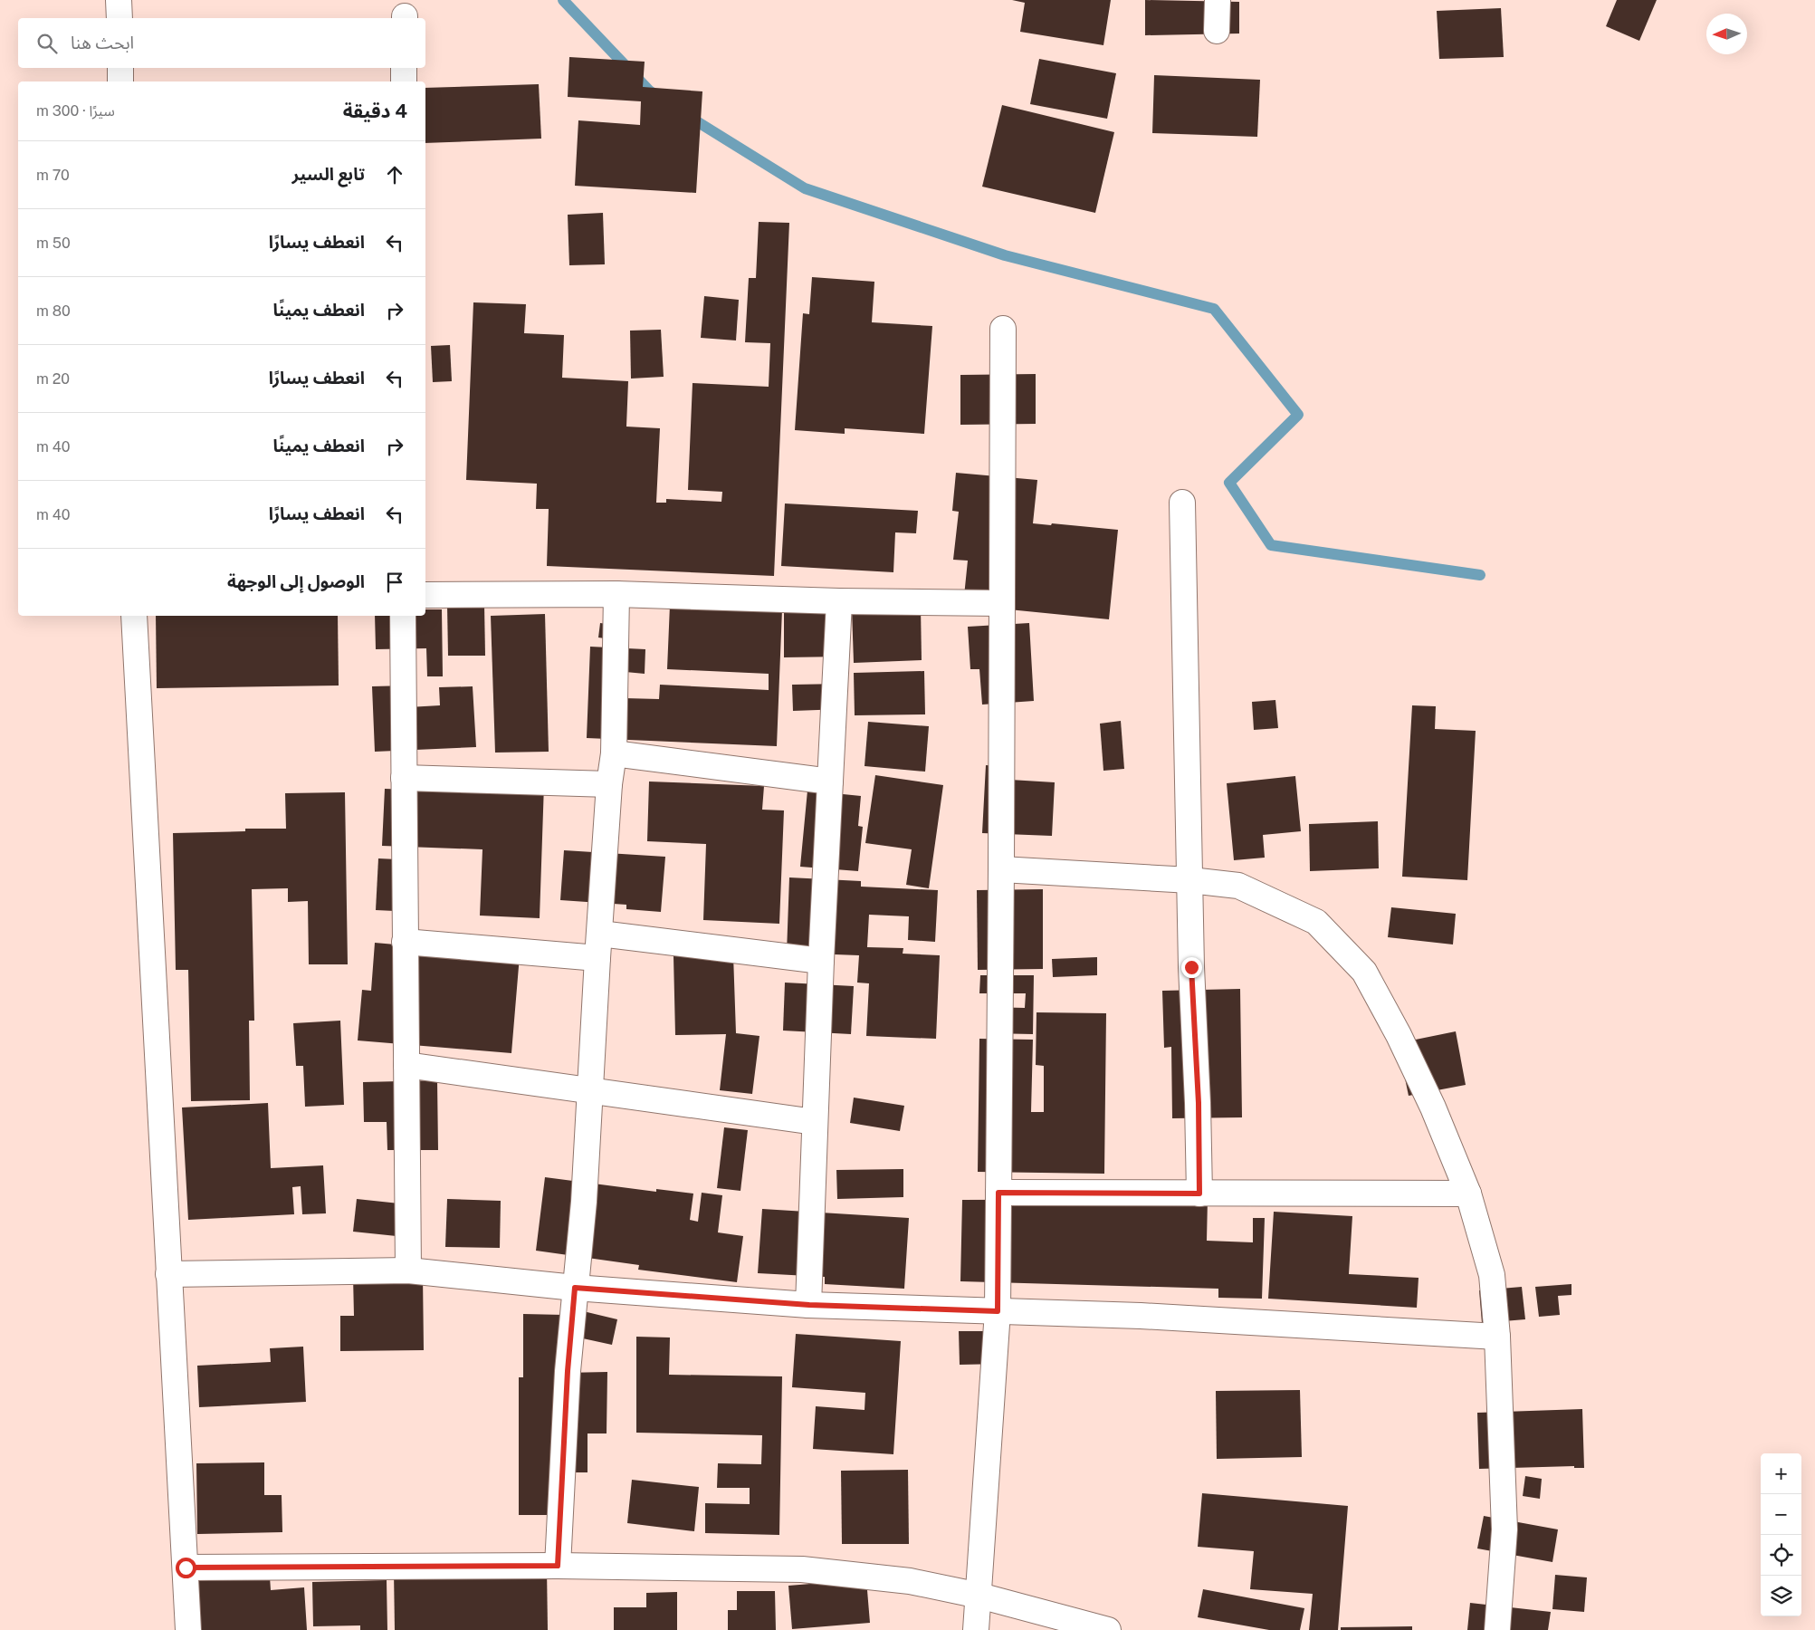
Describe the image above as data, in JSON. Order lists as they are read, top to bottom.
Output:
{
  "north": "left",
  "page": {
    "search": "ابحث هنا",
    "heading": ["4 دقيقة", "سيرًا · 300 m"],
    "list": [
      ["تابع السير", "70 m"],
      ["انعطف يسارًا", "50 m"],
      ["انعطف يمينًا", "80 m"],
      ["انعطف يسارًا", "20 m"],
      ["انعطف يمينًا", "40 m"],
      ["انعطف يسارًا", "40 m"],
      "الوصول إلى الوجهة"
    ],
    "map_buttons": ["+", "−"]
  }
}
